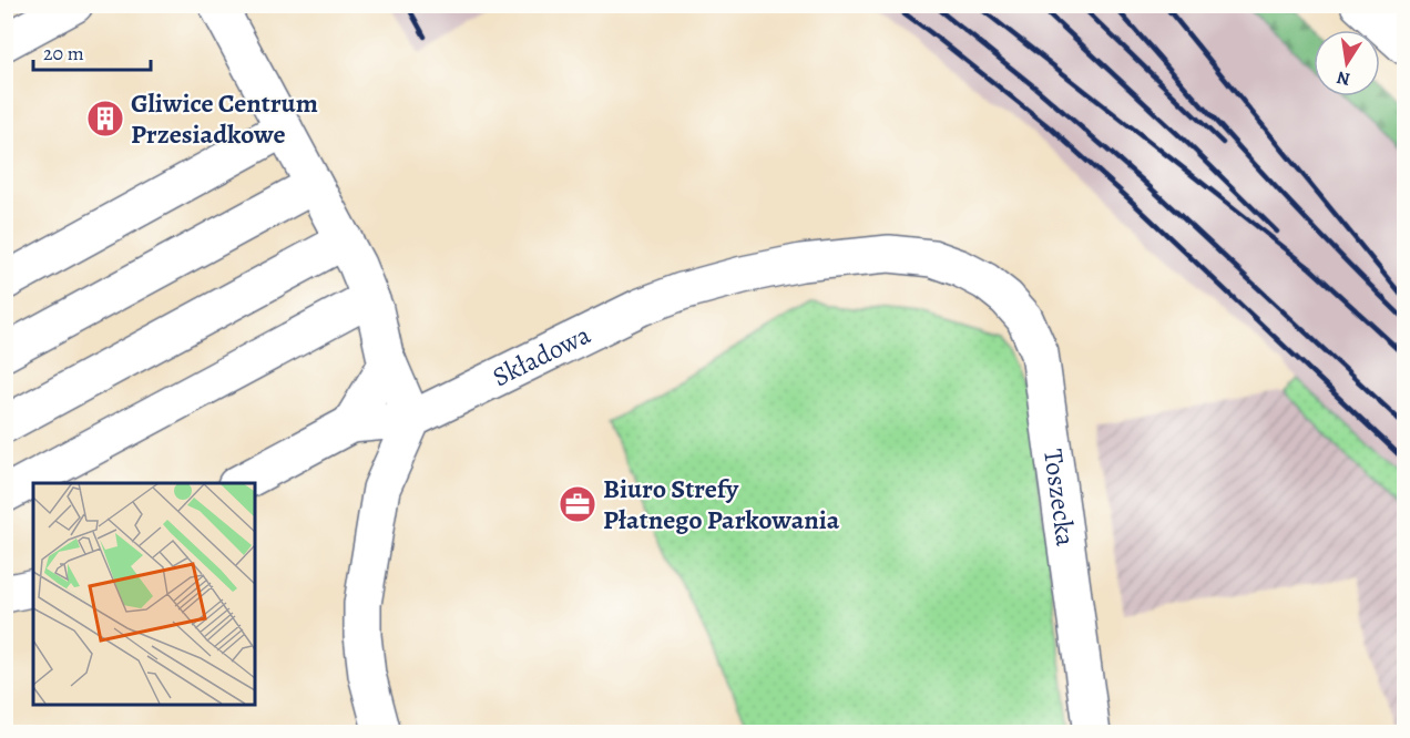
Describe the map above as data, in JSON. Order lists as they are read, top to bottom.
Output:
{
  "streets": {
    "street": ["Składowa", "Toszecka"]
  },
  "crossings": [
    ["Składowa", "Toszecka"]
  ],
  "places": {
    "building": ["Gliwice Centrum Przesiadkowe"],
    "office": ["Biuro Strefy Płatnego Parkowania"]
  },
  "scale_bar": "20 m",
  "north": "bottom"
}
